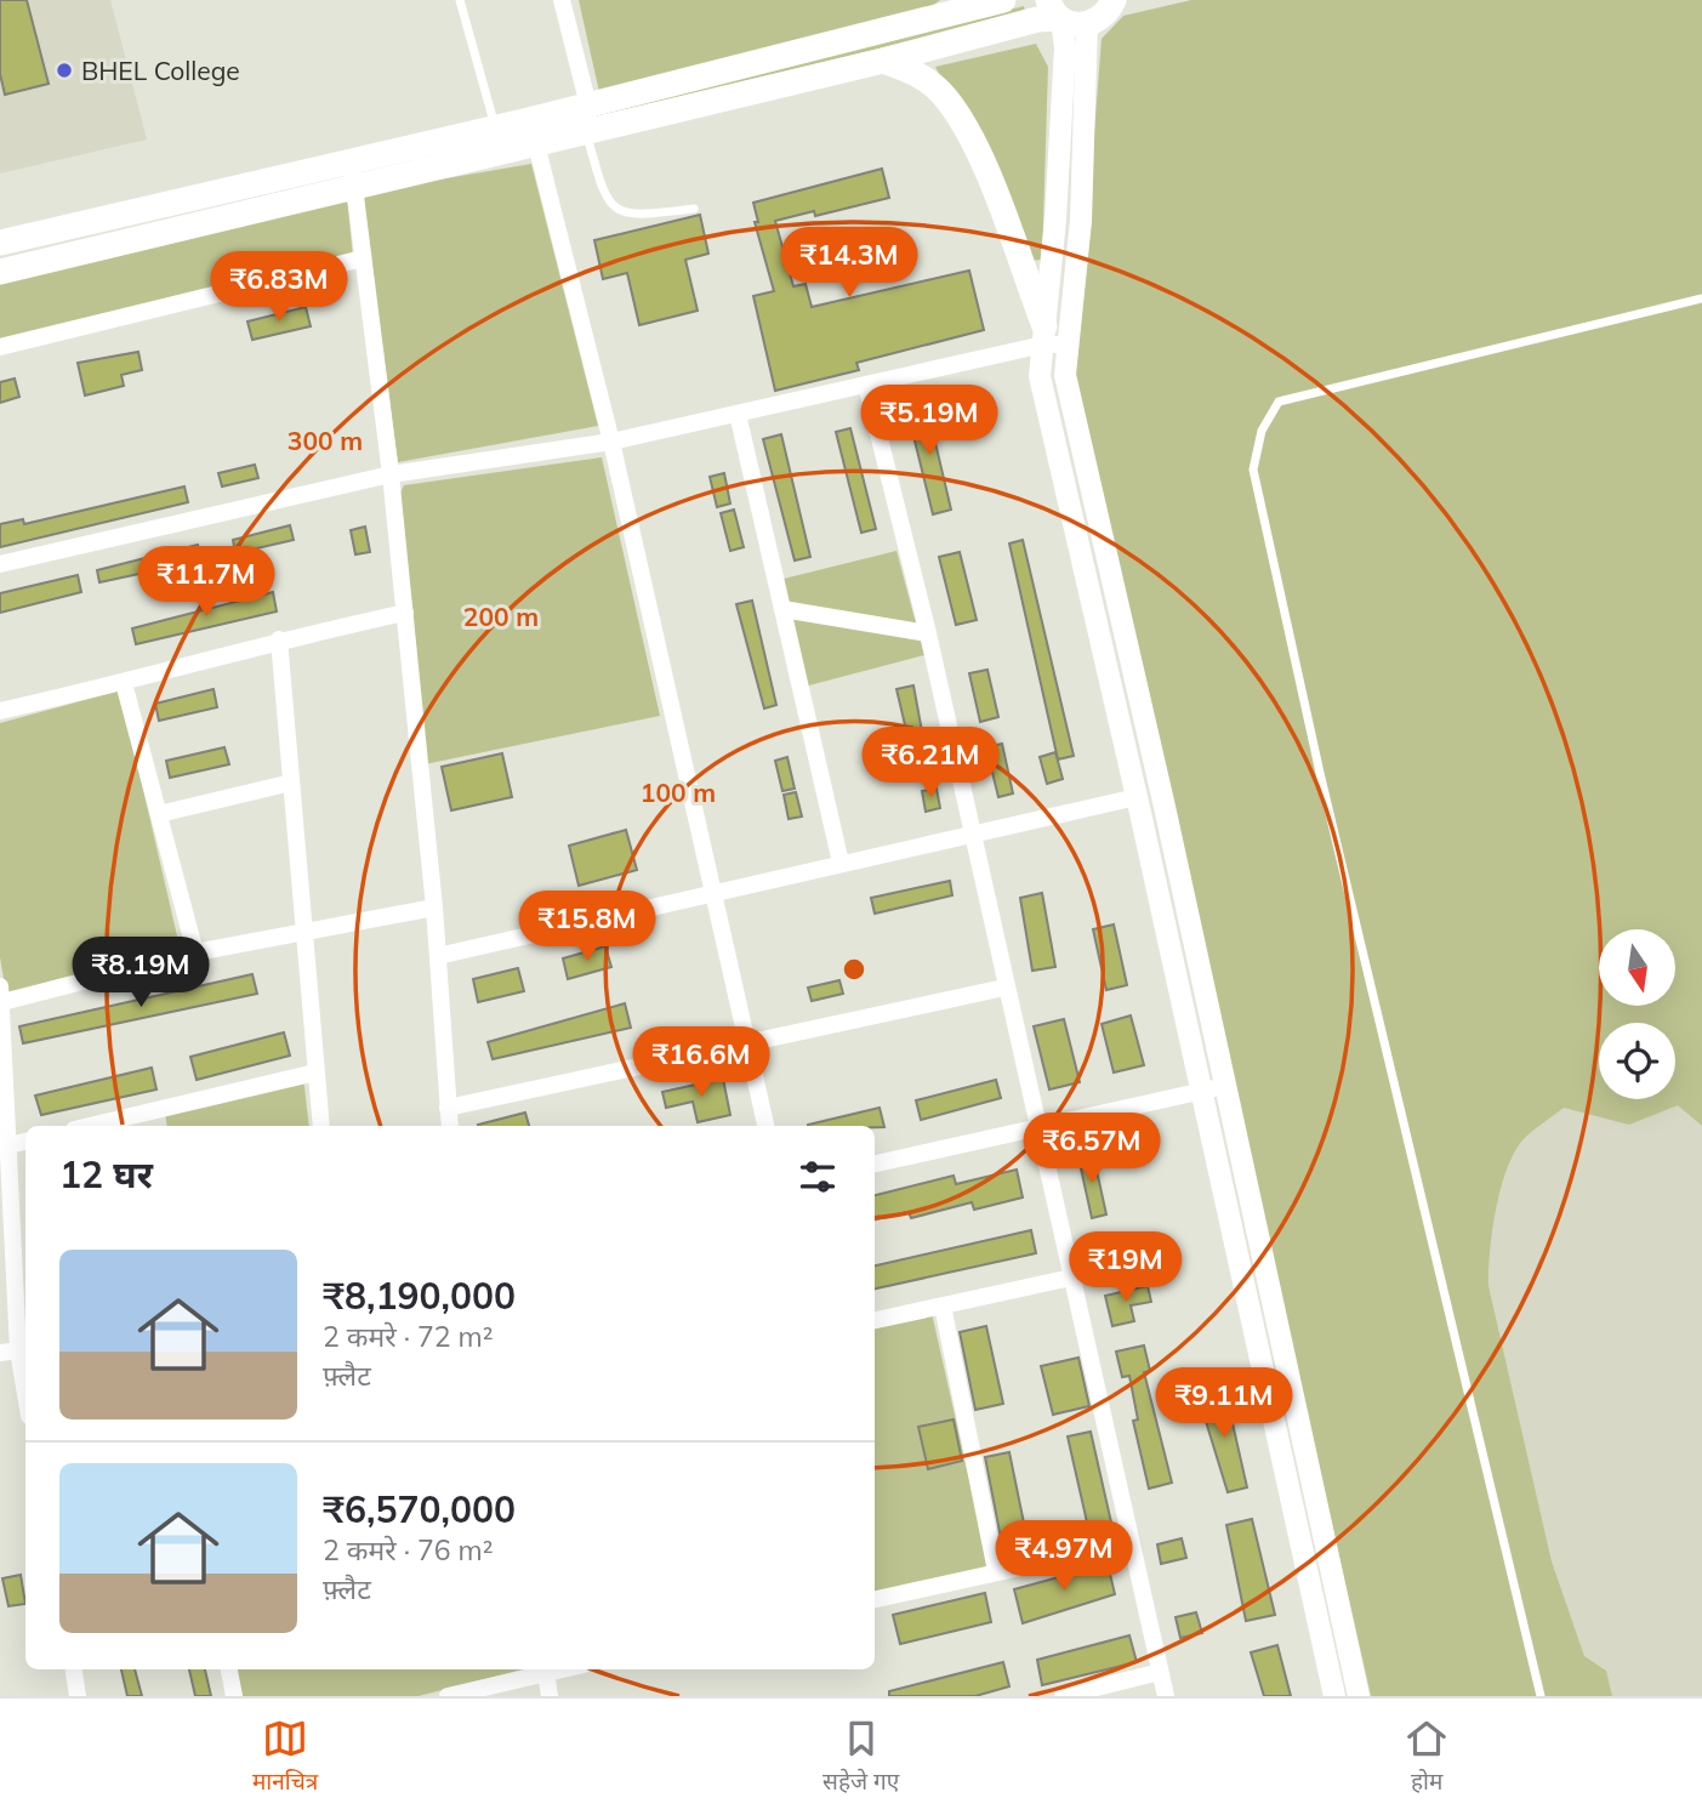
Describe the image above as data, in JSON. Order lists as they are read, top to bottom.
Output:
{
  "places": ["BHEL College"],
  "north": "bottom",
  "page": {
    "price": [
      "₹14.3M",
      "₹6.83M",
      "₹5.19M",
      "₹11.7M",
      "₹6.21M",
      "₹15.8M",
      "₹8.19M",
      "₹16.6M",
      "₹6.57M",
      "₹19M",
      "₹9.11M",
      "₹4.97M"
    ],
    "heading": "12 घर",
    "list": [
      {
        "name": "₹8,190,000",
        "note": "2 कमरे · 72 m² · फ़्लैट"
      },
      {
        "name": "₹6,570,000",
        "note": "2 कमरे · 76 m² · फ़्लैट"
      }
    ],
    "tabs": ["मानचित्र", "सहेजे गए", "होम"]
  },
  "rings": ["300 m", "200 m", "100 m"]
}
